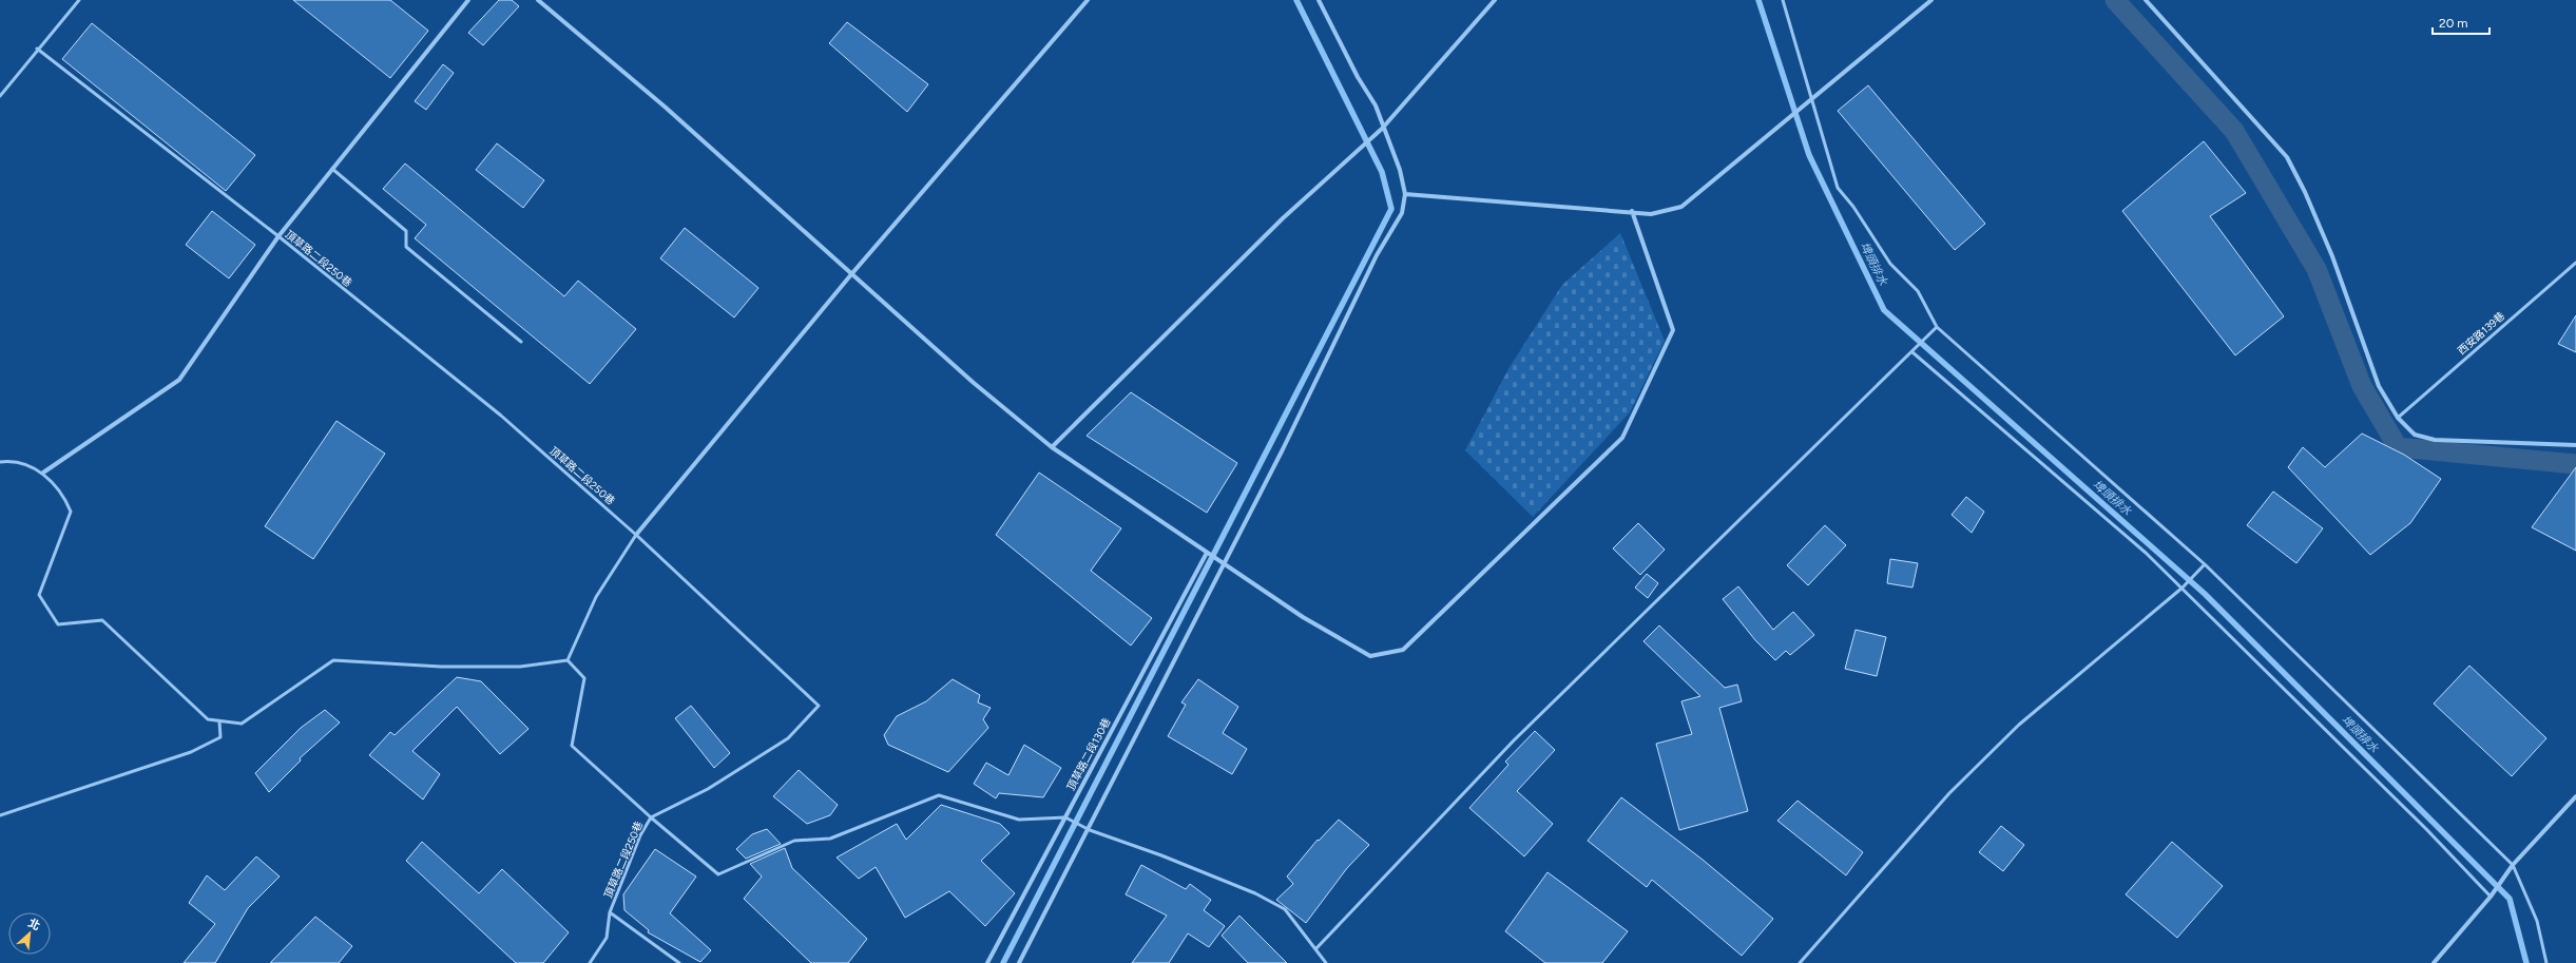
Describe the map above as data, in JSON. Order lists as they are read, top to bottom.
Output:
{
  "streets": {
    "street": ["頂草路二段130巷"],
    "lane": ["頂草路二段250巷", "西安路139巷"]
  },
  "water": ["埤頭排水"],
  "scale_bar": "20 m",
  "north": "top right"
}
